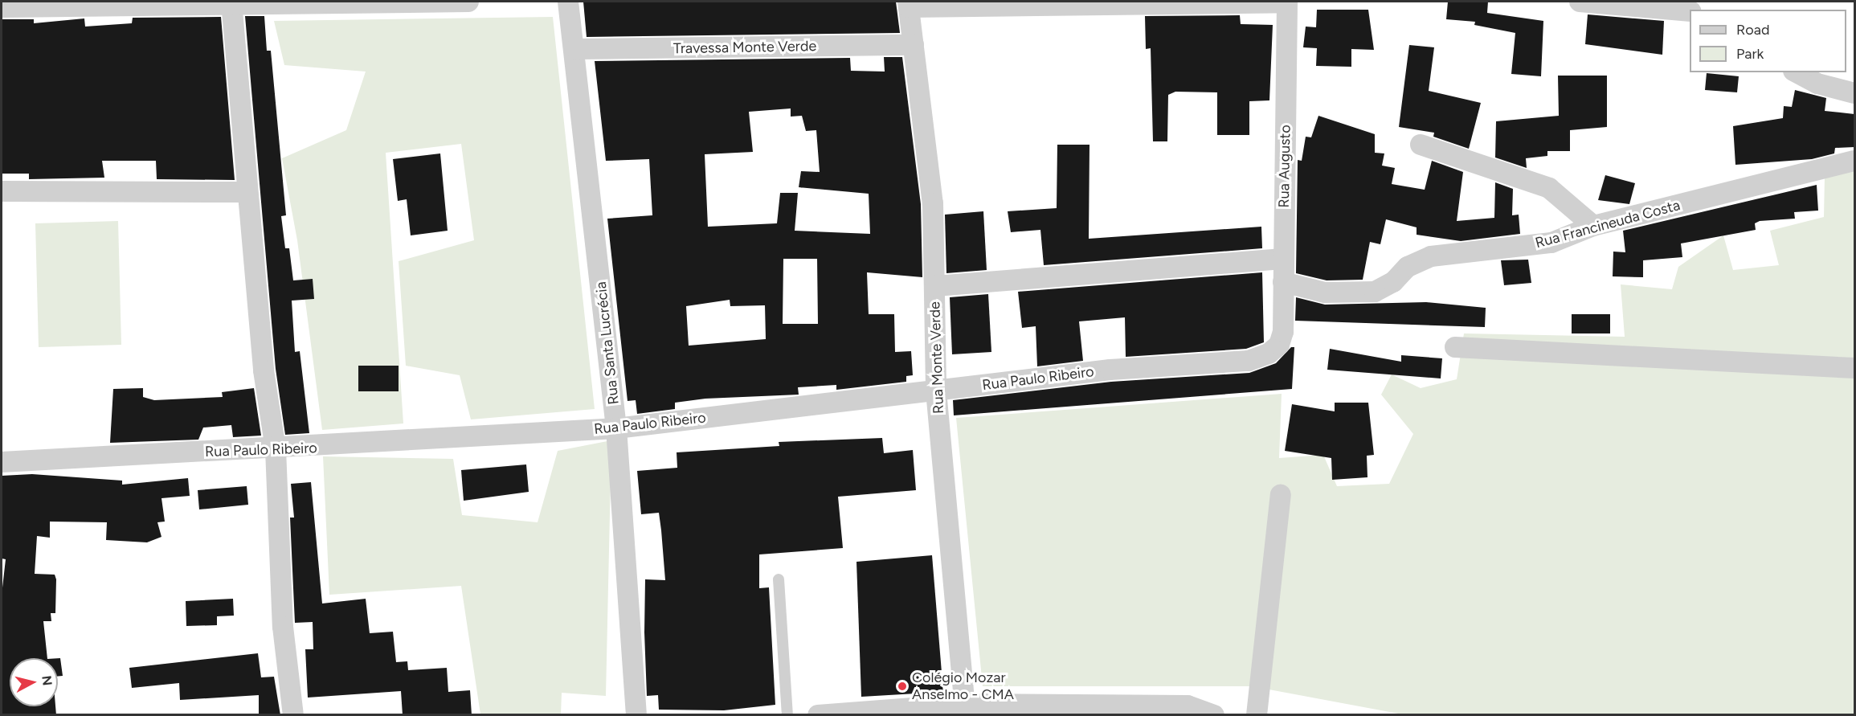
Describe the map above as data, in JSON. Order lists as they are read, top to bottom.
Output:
{
  "streets": {
    "street": [
      "Travessa Monte Verde",
      "Rua Augusto",
      "Rua Francineuda Costa",
      "Rua Santa Lucrécia",
      "Rua Monte Verde",
      "Rua Paulo Ribeiro"
    ]
  },
  "crossings": [
    ["Travessa Monte Verde", "Rua Santa Lucrécia"],
    ["Travessa Monte Verde", "Rua Monte Verde"],
    ["Rua Augusto", "Rua Francineuda Costa"],
    ["Rua Augusto", "Rua Paulo Ribeiro"],
    ["Rua Santa Lucrécia", "Rua Paulo Ribeiro"],
    ["Rua Monte Verde", "Rua Paulo Ribeiro"]
  ],
  "places": ["Colégio Mozar Anselmo - CMA"],
  "legend": ["Road", "Park"],
  "north": "right"
}
